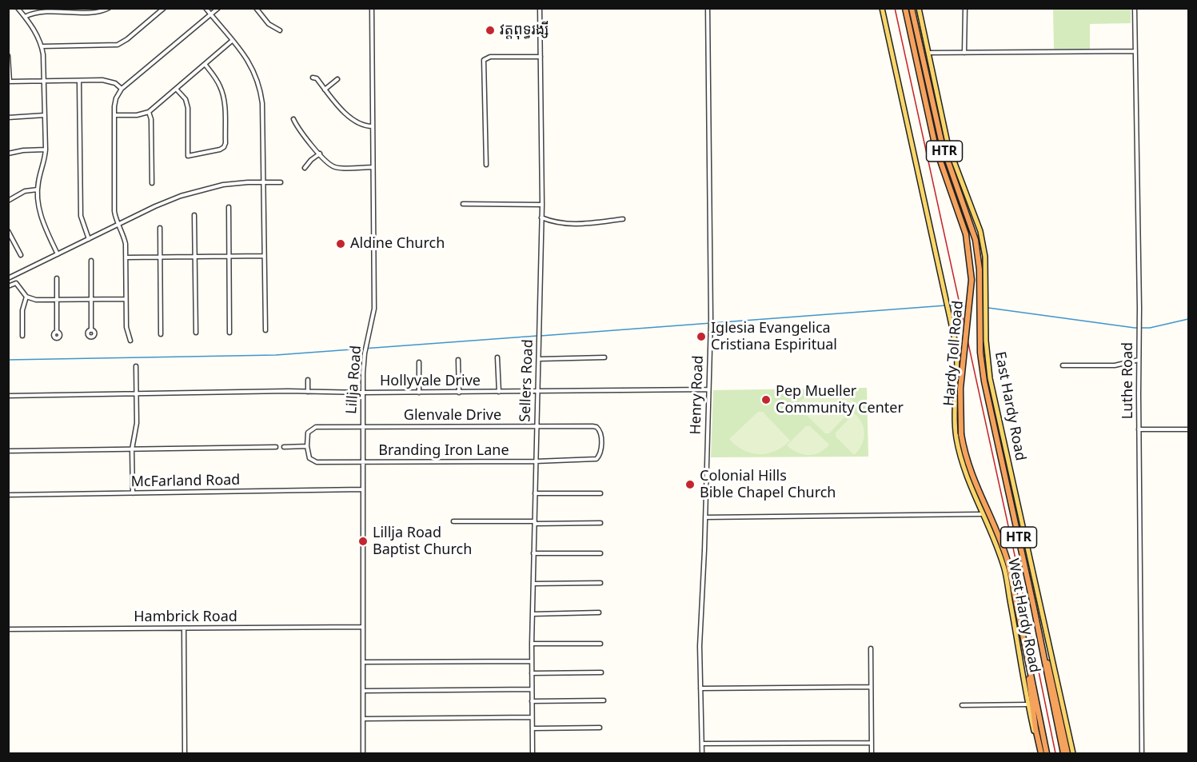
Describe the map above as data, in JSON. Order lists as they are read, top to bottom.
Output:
{
  "streets": {
    "highway": ["HTR", "Hardy Toll Road"],
    "main road": ["East Hardy Road", "West Hardy Road"],
    "street": [
      "Lillja Road",
      "Sellers Road",
      "Luthe Road",
      "Hollyvale Drive",
      "Henry Road",
      "Glenvale Drive",
      "Branding Iron Lane",
      "McFarland Road",
      "Hambrick Road"
    ]
  },
  "crossings": [
    ["Lillja Road", "Hollyvale Drive"],
    ["Lillja Road", "Glenvale Drive"],
    ["Lillja Road", "Branding Iron Lane"],
    ["Lillja Road", "McFarland Road"],
    ["Lillja Road", "Hambrick Road"],
    ["Sellers Road", "Hollyvale Drive"],
    ["Sellers Road", "Glenvale Drive"],
    ["Sellers Road", "Branding Iron Lane"],
    ["Hollyvale Drive", "Henry Road"],
    ["Glenvale Drive", "Branding Iron Lane"]
  ],
  "places": [
    "វត្តពុទ្ធរង្សី",
    "Aldine Church",
    "Iglesia Evangelica Cristiana Espiritual",
    "Pep Mueller Community Center",
    "Colonial Hills Bible Chapel Church",
    "Lillja Road Baptist Church"
  ]
}
